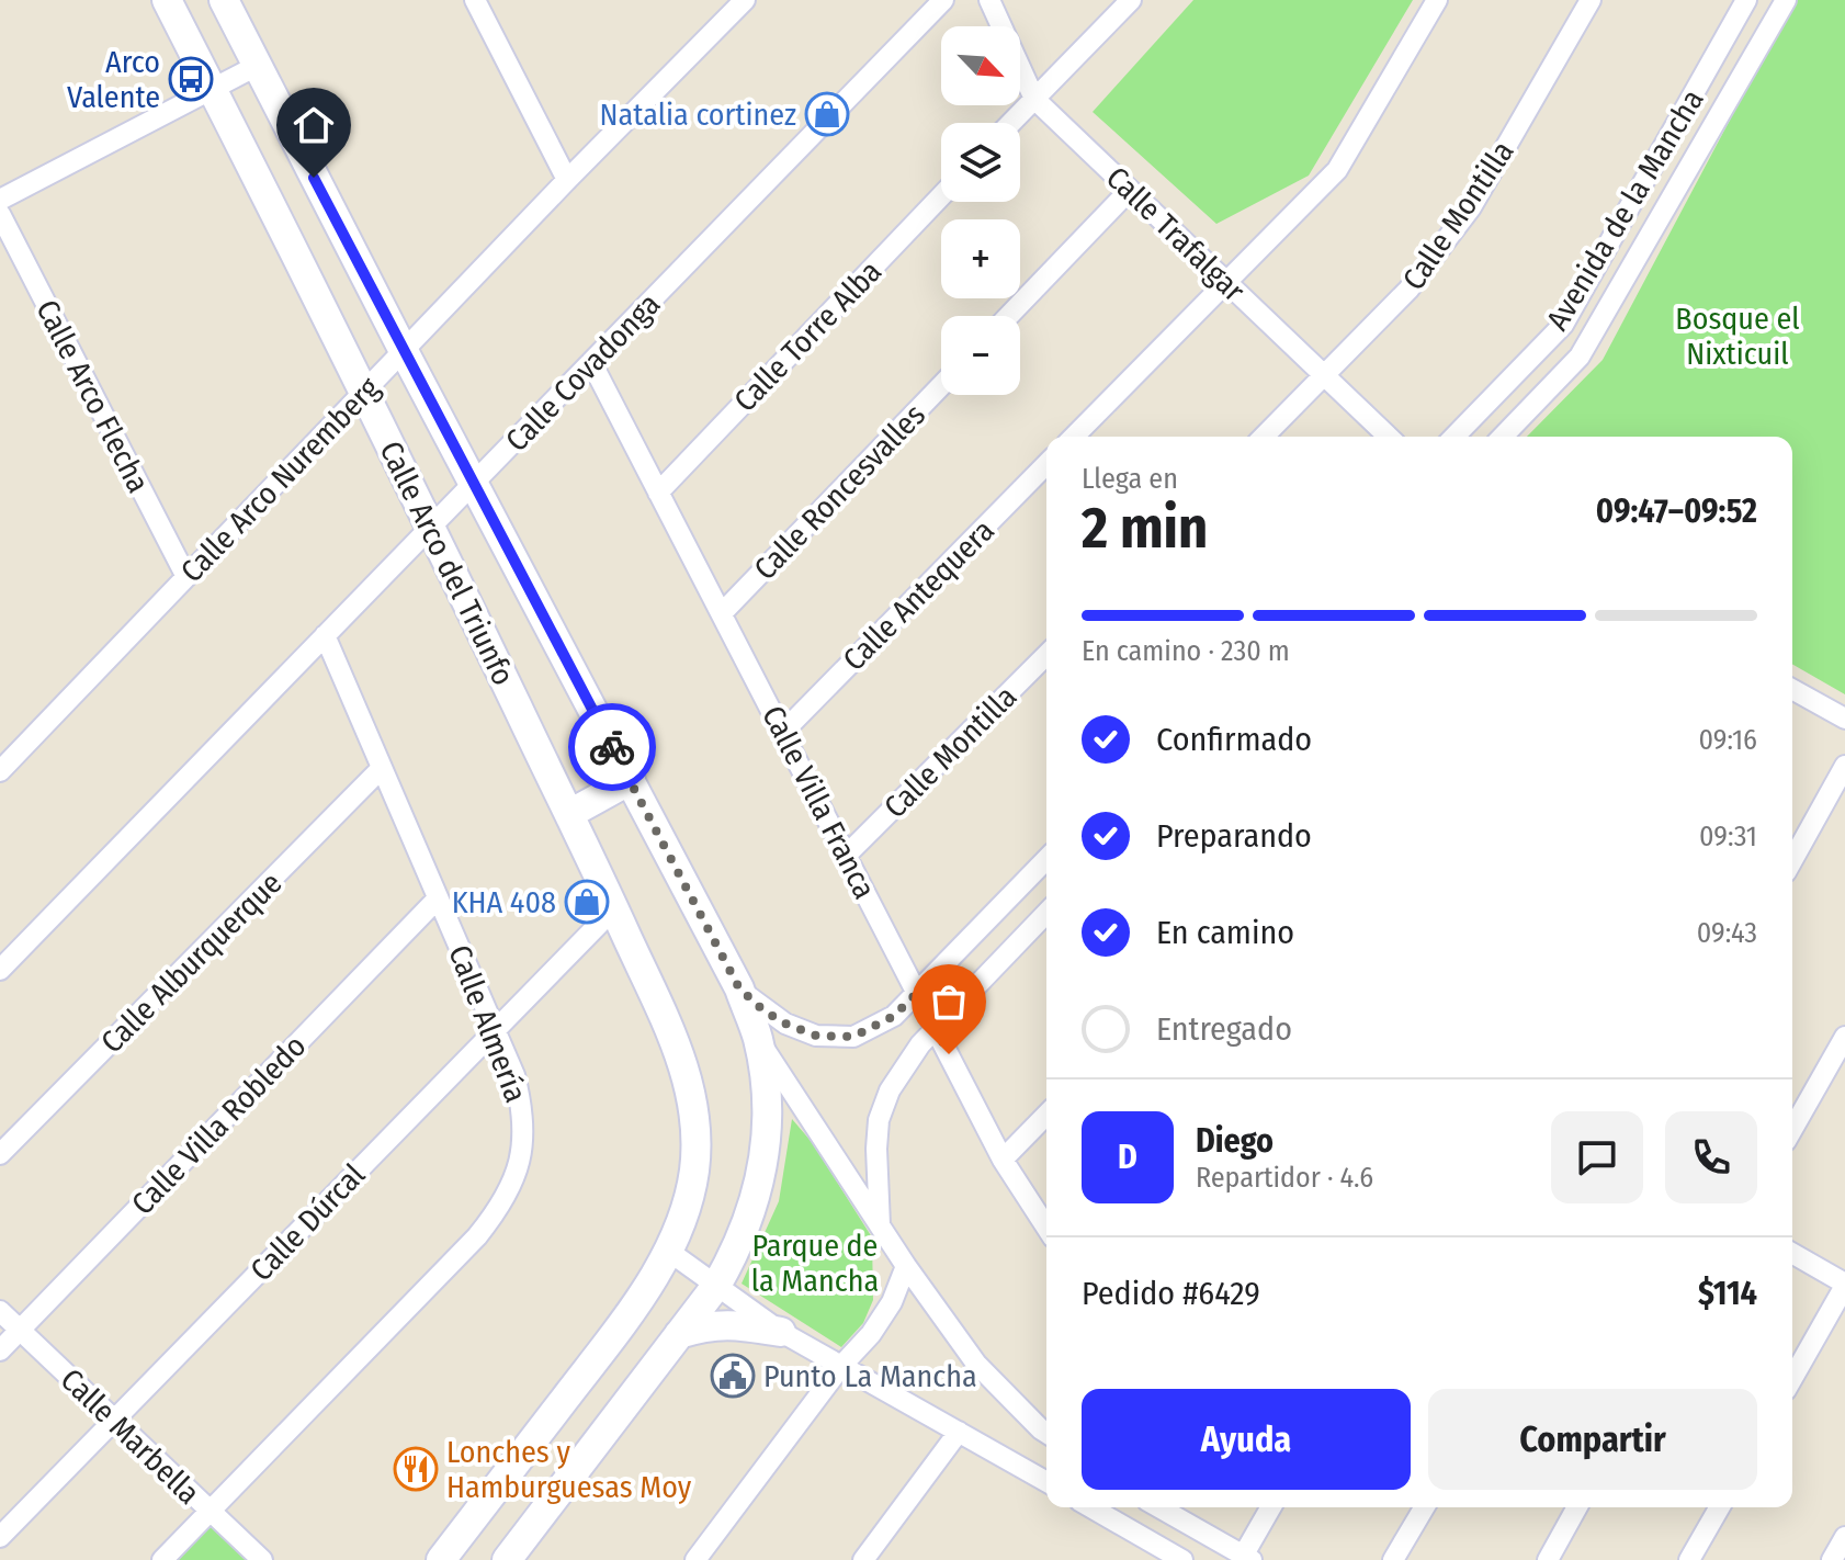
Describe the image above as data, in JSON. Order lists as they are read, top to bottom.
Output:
{
  "streets": {
    "street": [
      "Avenida de la Mancha",
      "Calle Montilla",
      "Calle Trafalgar",
      "Calle Torre Alba",
      "Calle Covadonga",
      "Calle Arco Flecha",
      "Calle Arco Nuremberg",
      "Calle Roncesvalles",
      "Calle Arco del Triunfo",
      "Calle Antequera",
      "Calle Villa Franca",
      "Calle Alburquerque",
      "Calle Almería",
      "Calle Villa Robledo",
      "Calle Dúrcal",
      "Calle Marbella"
    ]
  },
  "crossings": [
    ["Calle Montilla", "Calle Trafalgar"],
    ["Calle Montilla", "Calle Villa Franca"],
    ["Calle Torre Alba", "Calle Villa Franca"],
    ["Calle Covadonga", "Calle Arco del Triunfo"],
    ["Calle Covadonga", "Calle Villa Franca"],
    ["Calle Covadonga", "Calle Almería"],
    ["Calle Arco Flecha", "Calle Arco Nuremberg"],
    ["Calle Arco Nuremberg", "Calle Arco del Triunfo"],
    ["Calle Roncesvalles", "Calle Villa Franca"],
    ["Calle Arco del Triunfo", "Calle Dúrcal"],
    ["Calle Antequera", "Calle Villa Franca"],
    ["Calle Alburquerque", "Calle Almería"],
    ["Calle Almería", "Calle Villa Robledo"],
    ["Calle Almería", "Calle Dúrcal"],
    ["Calle Almería", "Calle Marbella"],
    ["Calle Villa Robledo", "Calle Marbella"],
    ["Calle Dúrcal", "Calle Marbella"]
  ],
  "parks": ["Bosque el Nixticuil", "Parque de la Mancha"],
  "places": {
    "bus stop": ["Arco Valente"],
    "shop": ["Natalia cortinez", "KHA 408"],
    "public building": ["Punto La Mancha"],
    "restaurant": ["Lonches y Hamburguesas Moy"]
  },
  "north": "bottom right",
  "page": {
    "map_buttons": ["+", "−"],
    "heading": ["2 min", "Llega en", "09:47–09:52"],
    "panel": [
      "Diego",
      "Repartidor · 4.6",
      "Pedido #6429",
      "$114"
    ],
    "bar": "En camino · 230 m",
    "list": [
      ["Confirmado", "09:16"],
      ["Preparando", "09:31"],
      ["En camino", "09:43"],
      "Entregado"
    ],
    "round": "D",
    "buttons": ["Ayuda", "Compartir"]
  }
}
